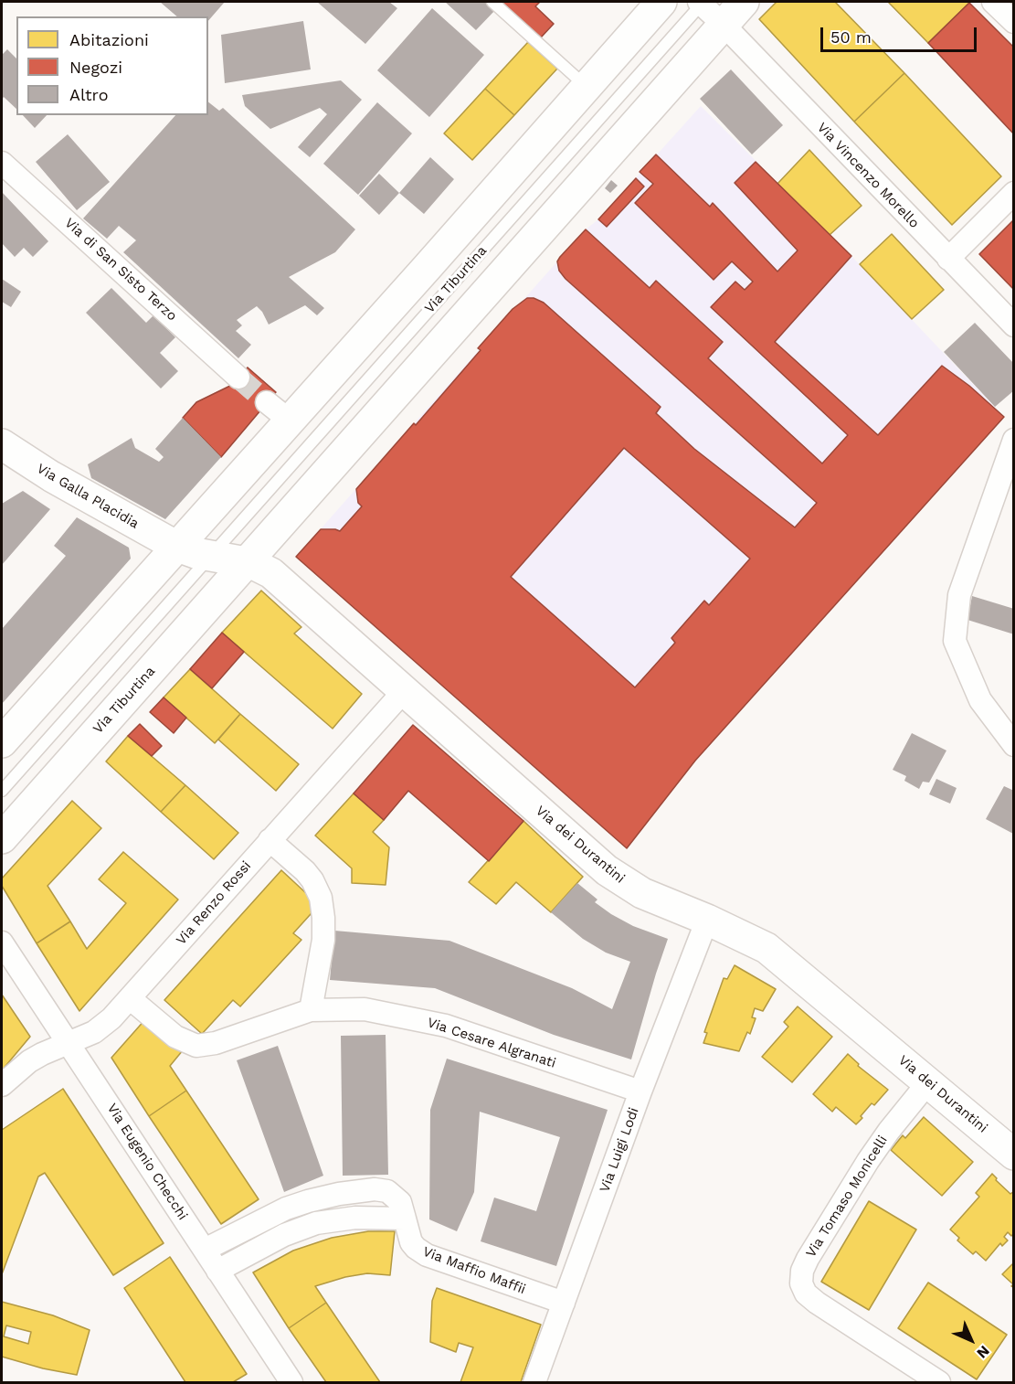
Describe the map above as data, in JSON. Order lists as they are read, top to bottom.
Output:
{
  "streets": {
    "main road": ["Via Tiburtina", "Via Galla Placidia", "Via dei Durantini"],
    "street": [
      "Via Vincenzo Morello",
      "Via di San Sisto Terzo",
      "Via Renzo Rossi",
      "Via Cesare Algranati",
      "Via Luigi Lodi",
      "Via Eugenio Checchi",
      "Via Tomaso Monicelli",
      "Via Maffio Maffii"
    ]
  },
  "crossings": [
    ["Via Vincenzo Morello", "Via Tiburtina"],
    ["Via Tiburtina", "Via dei Durantini"],
    ["Via dei Durantini", "Via Renzo Rossi"],
    ["Via dei Durantini", "Via Luigi Lodi"],
    ["Via dei Durantini", "Via Tomaso Monicelli"],
    ["Via Renzo Rossi", "Via Cesare Algranati"],
    ["Via Renzo Rossi", "Via Eugenio Checchi"],
    ["Via Cesare Algranati", "Via Luigi Lodi"],
    ["Via Luigi Lodi", "Via Maffio Maffii"],
    ["Via Eugenio Checchi", "Via Maffio Maffii"]
  ],
  "legend": ["Abitazioni", "Negozi", "Altro"],
  "scale_bar": "50 m",
  "north": "bottom right"
}
